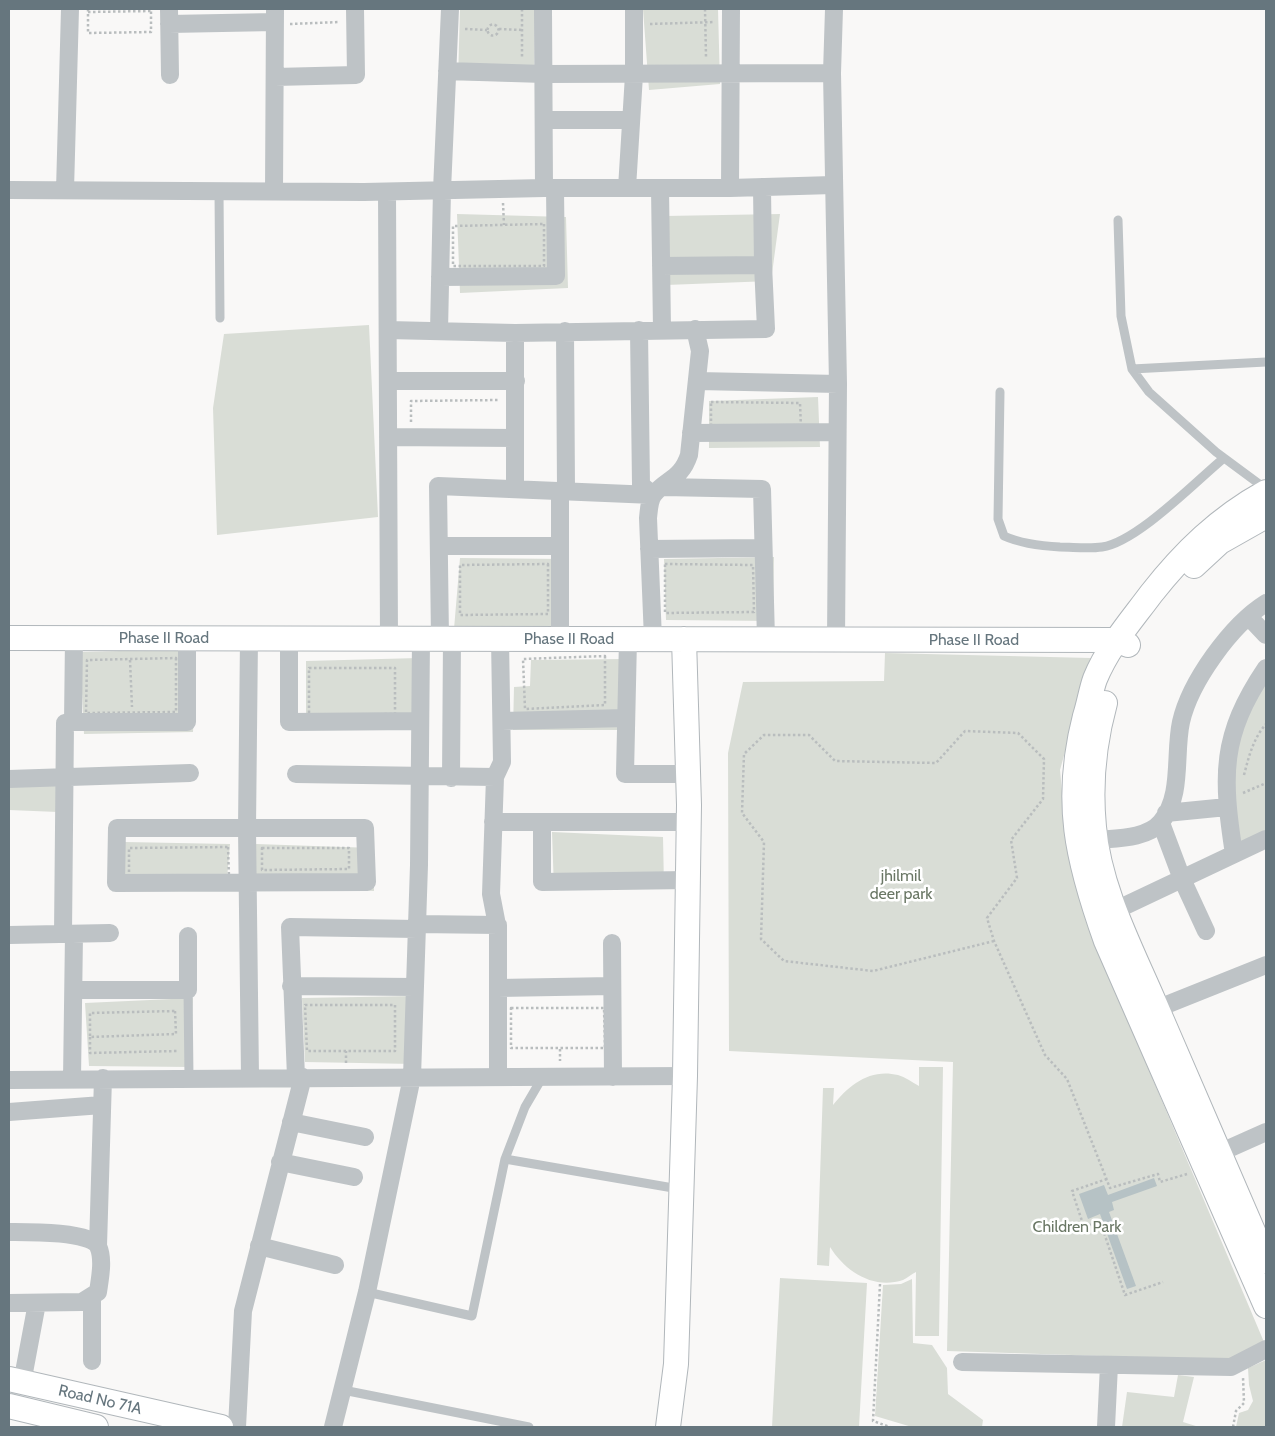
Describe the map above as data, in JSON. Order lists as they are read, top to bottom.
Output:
{
  "streets": {
    "street": ["Phase II Road", "Road No 71A"]
  },
  "parks": ["jhilmil deer park", "Children Park"]
}
